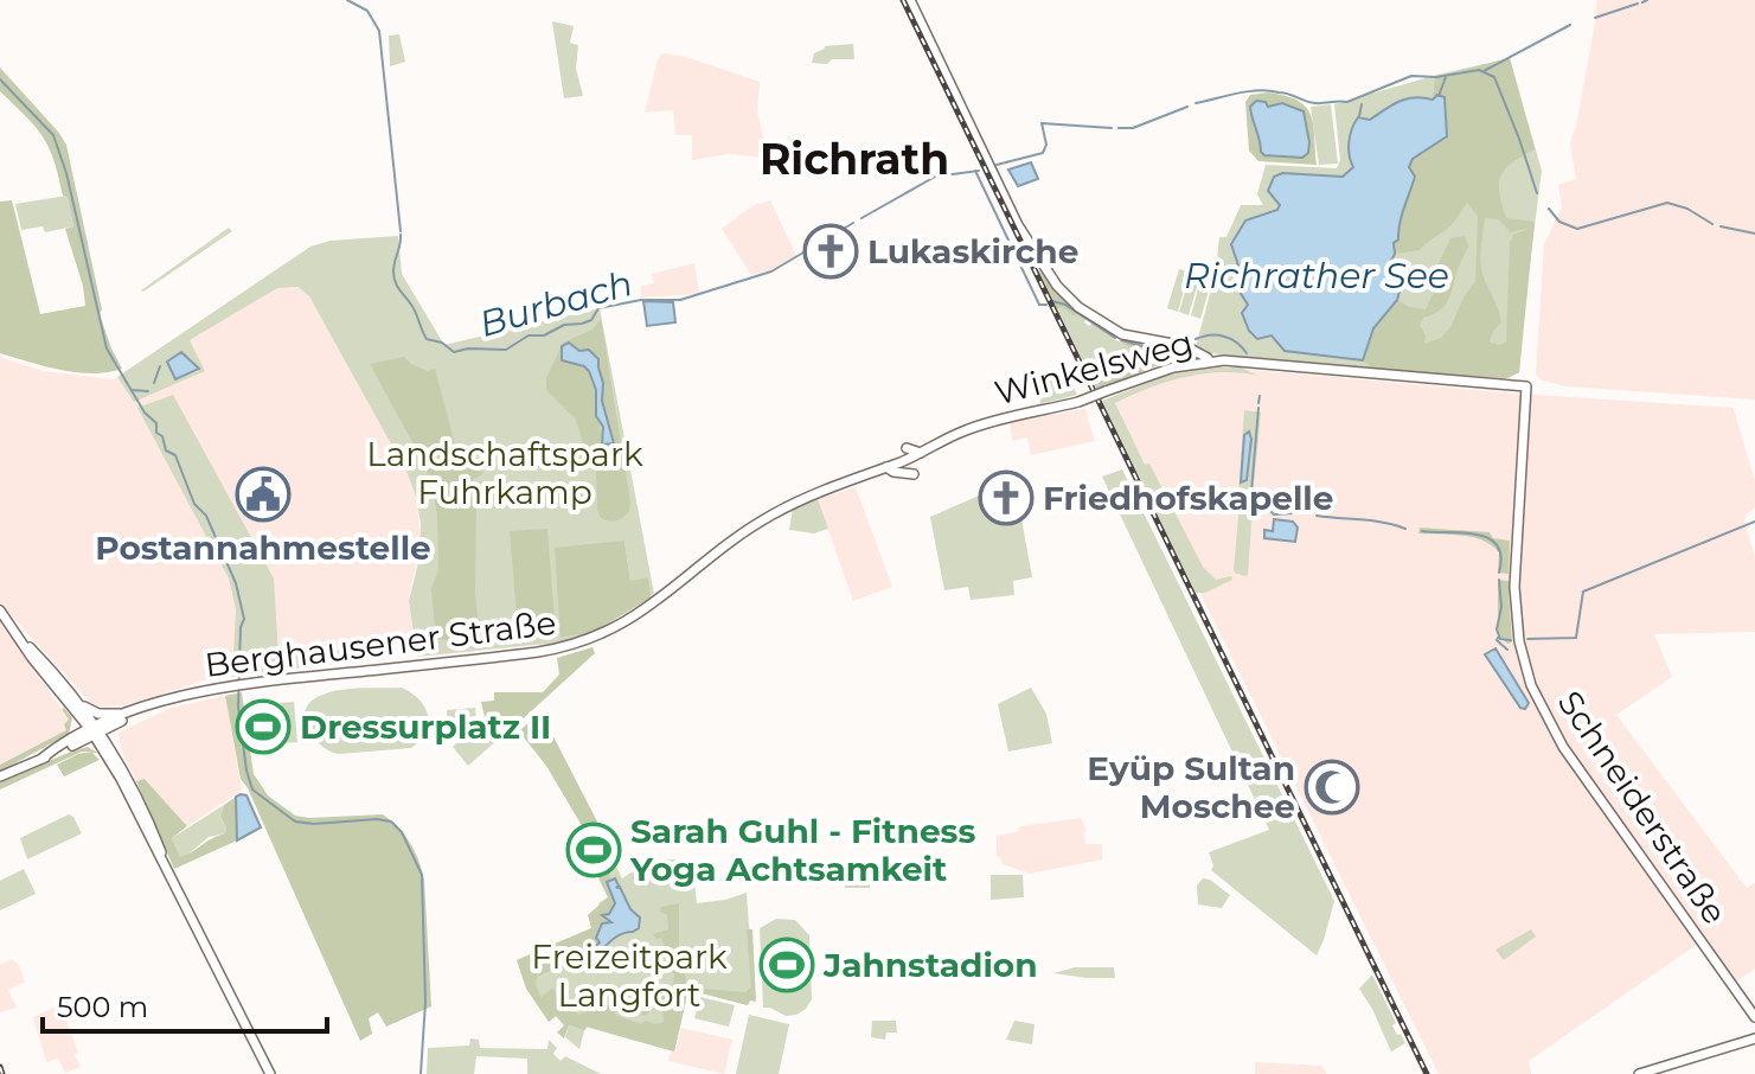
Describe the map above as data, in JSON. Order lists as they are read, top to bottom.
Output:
{
  "streets": {
    "main road": ["Winkelsweg", "Berghausener Straße", "Schneiderstraße"]
  },
  "crossings": [
    ["Winkelsweg", "Berghausener Straße"],
    ["Winkelsweg", "Schneiderstraße"]
  ],
  "districts": ["Richrath"],
  "water": ["Richrather See", "Burbach"],
  "parks": ["Landschaftspark Fuhrkamp", "Freizeitpark Langfort"],
  "places": {
    "church": ["Lukaskirche", "Friedhofskapelle"],
    "public building": ["Postannahmestelle"],
    "sports": ["Dressurplatz II", "Sarah Guhl - Fitness Yoga Achtsamkeit", "Jahnstadion"],
    "mosque": ["Eyüp Sultan Moschee"]
  },
  "scale_bar": "500 m"
}
